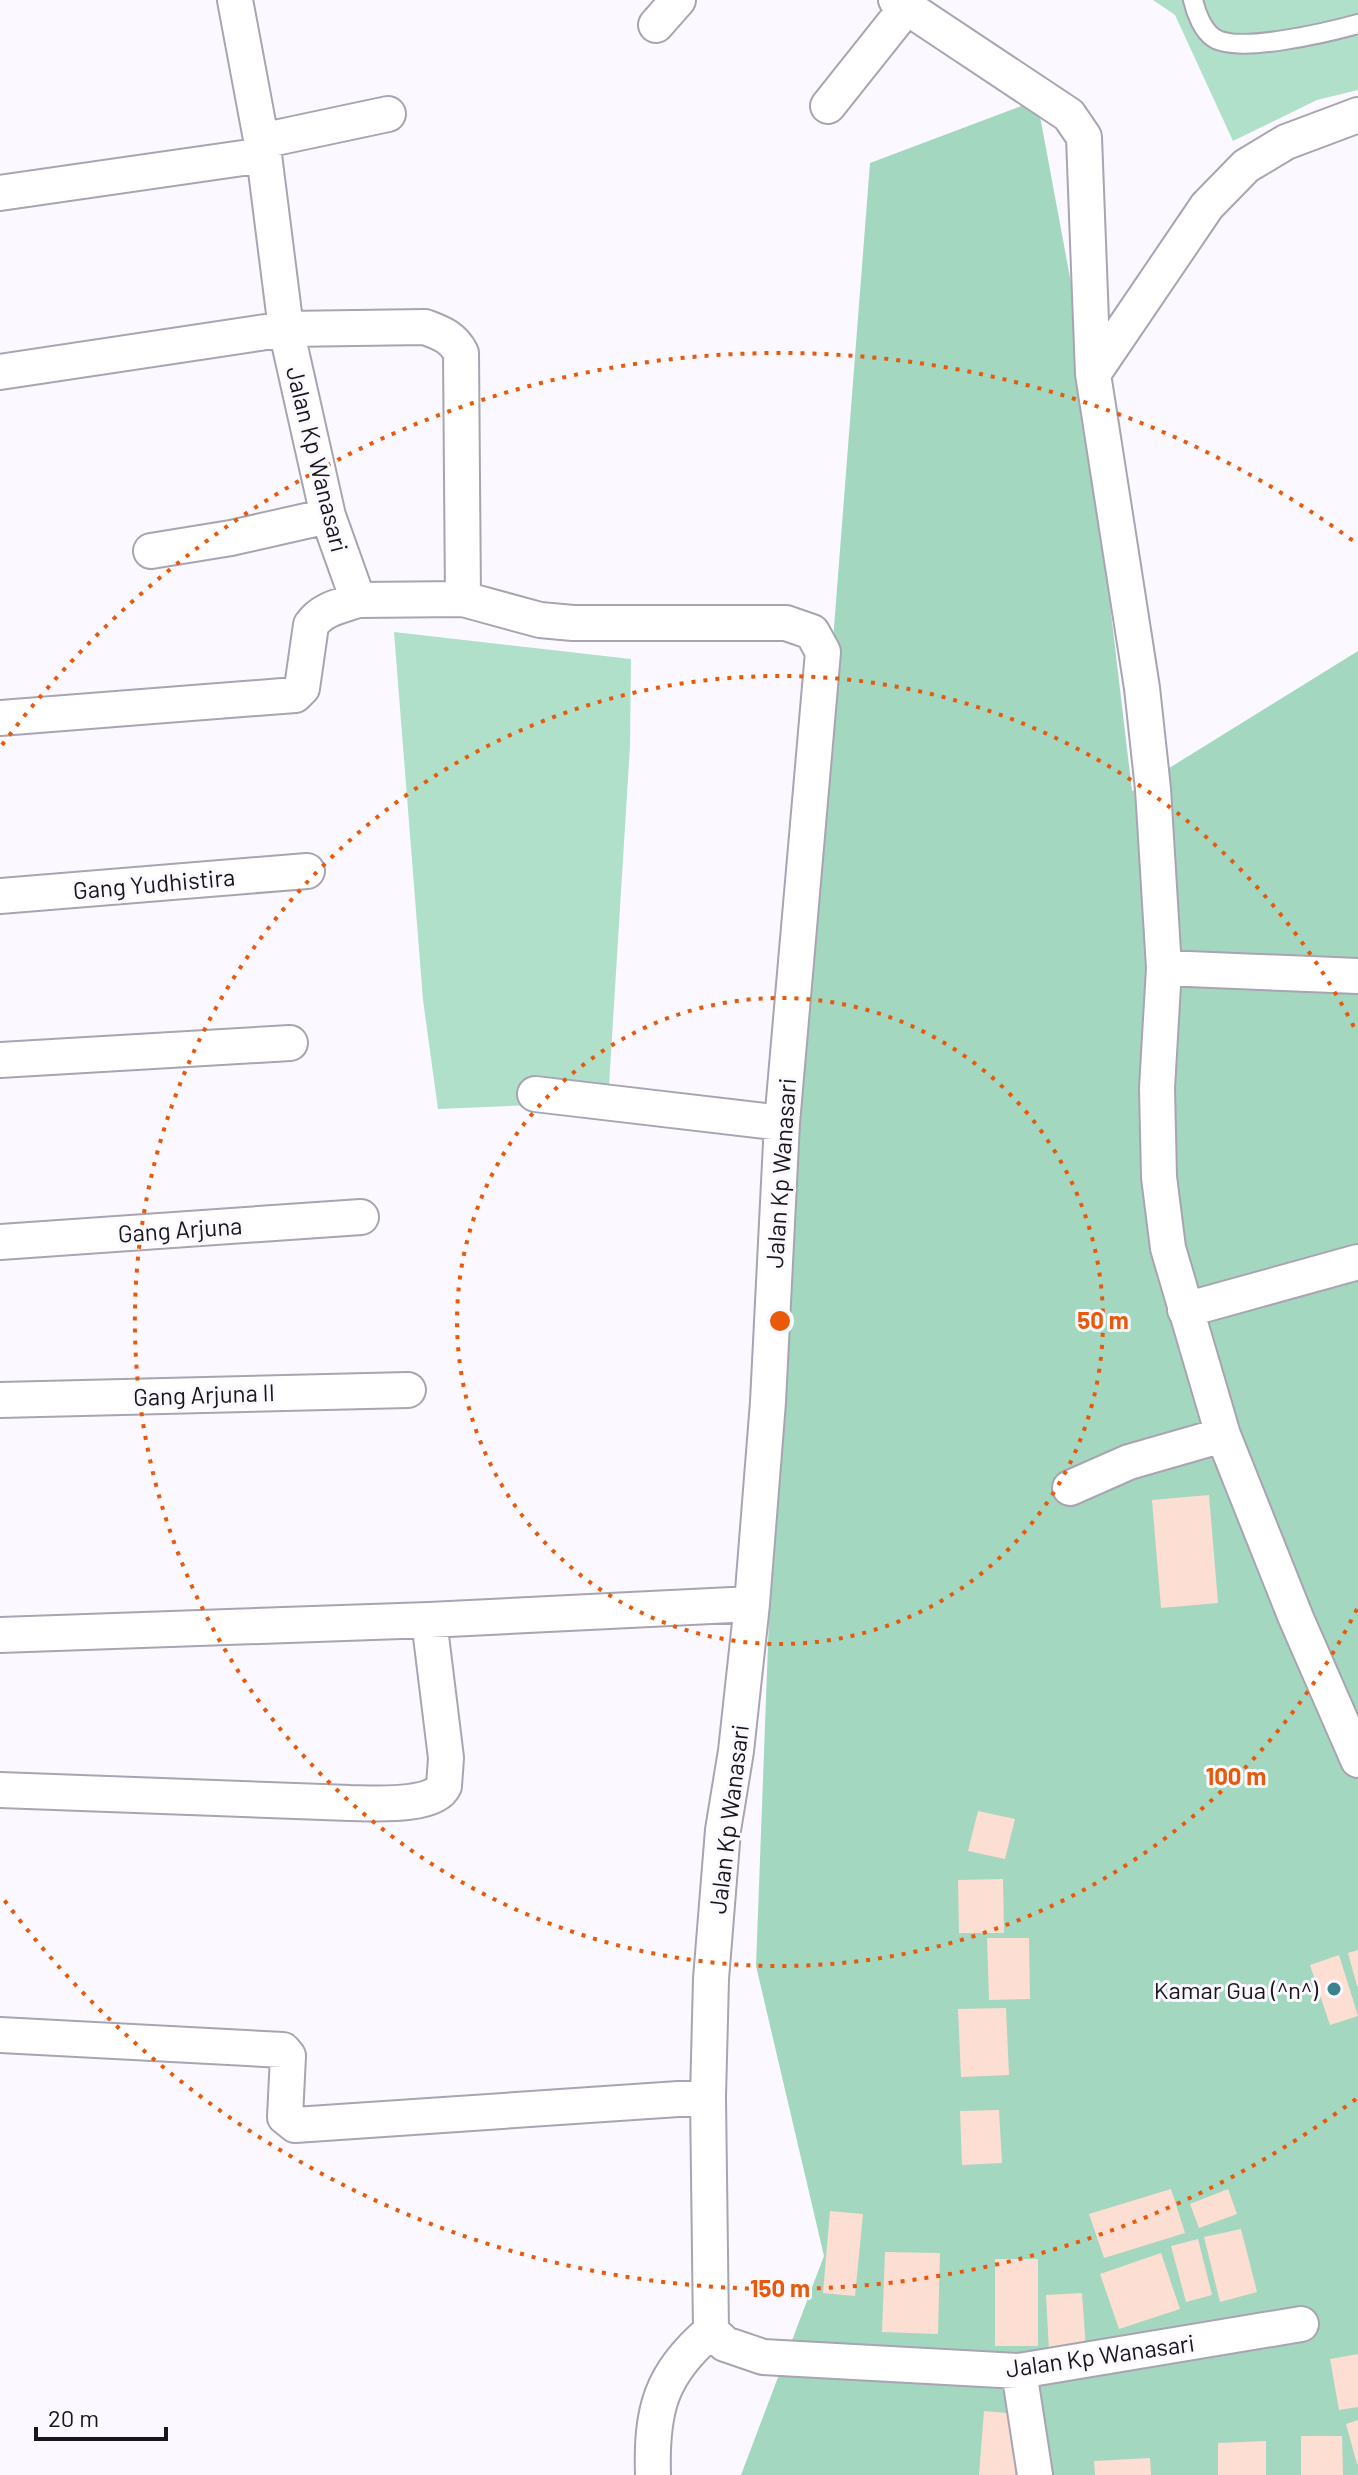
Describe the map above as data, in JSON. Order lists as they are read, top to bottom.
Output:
{
  "streets": {
    "street": [
      "Jalan Kp Wanasari",
      "Gang Yudhistira",
      "Gang Arjuna",
      "Gang Arjuna II"
    ]
  },
  "places": ["Kamar Gua (^n^)"],
  "scale_bar": "20 m",
  "rings": ["50 m", "100 m", "150 m"]
}
